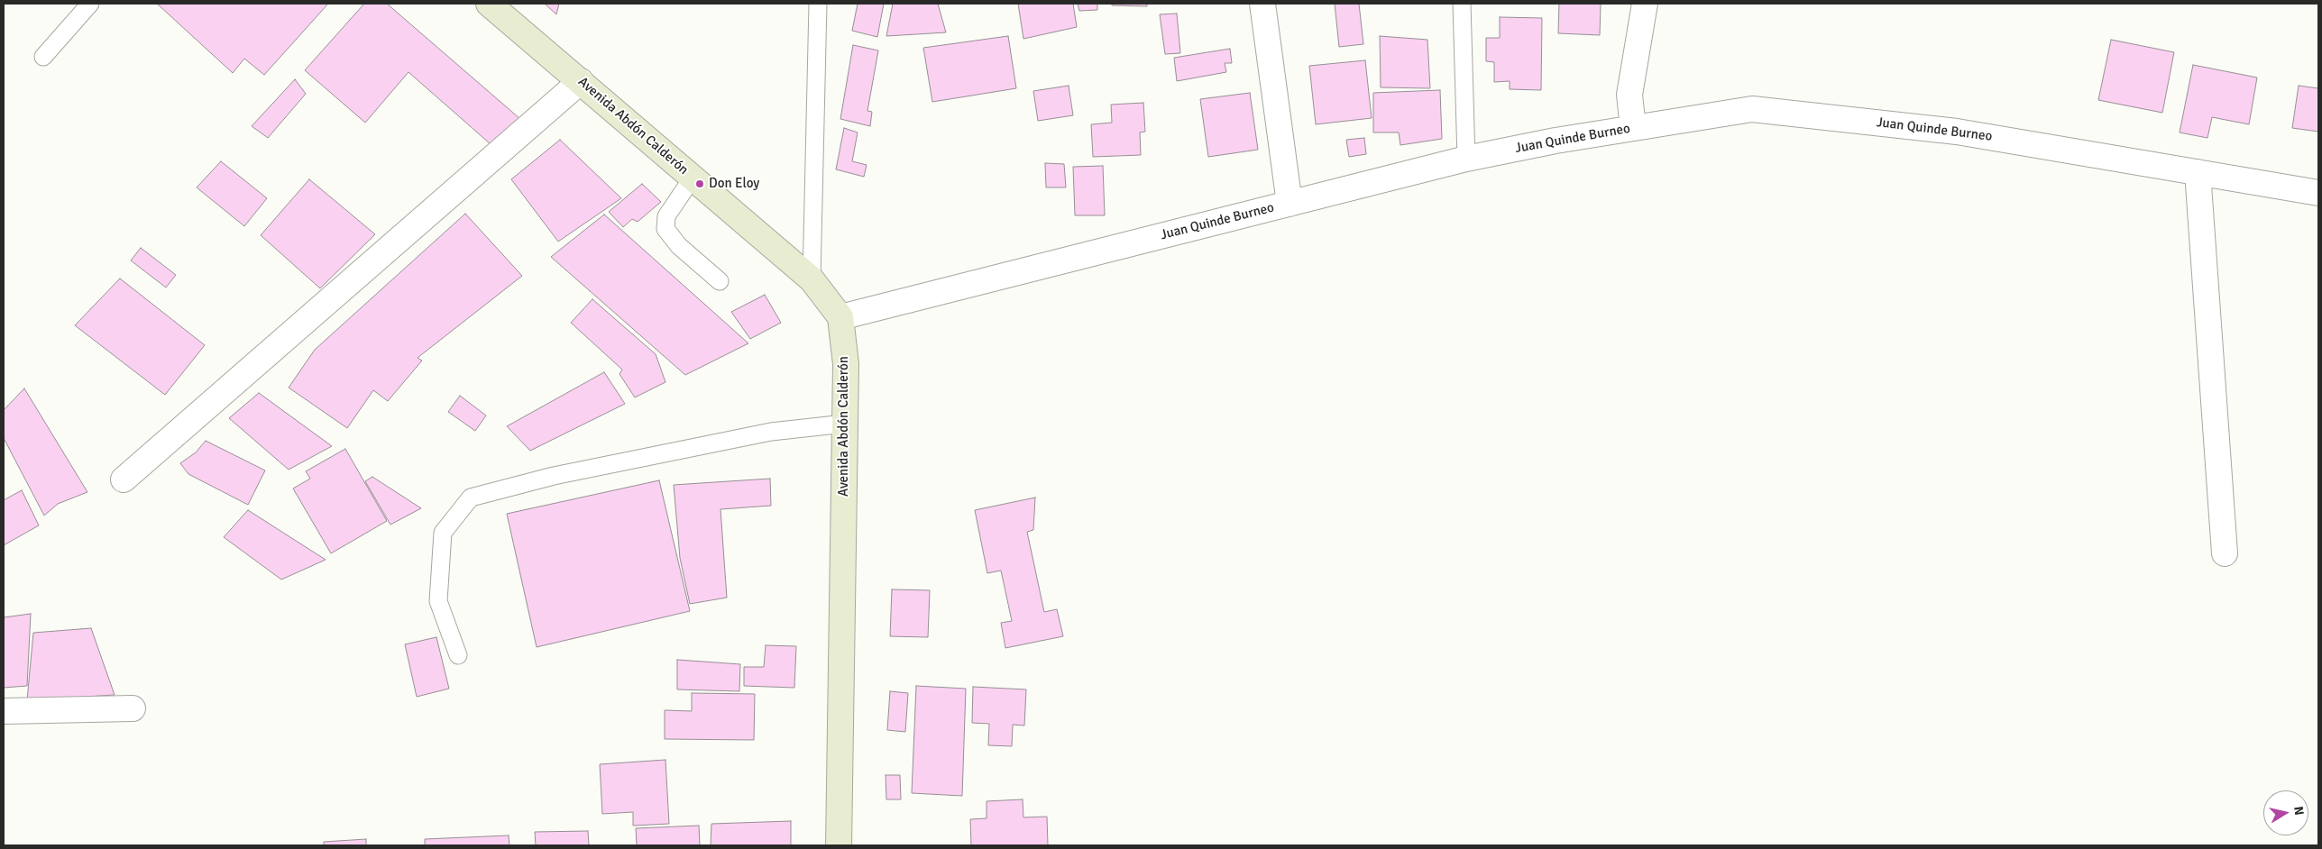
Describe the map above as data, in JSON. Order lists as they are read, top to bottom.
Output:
{
  "streets": {
    "street": ["Avenida Abdón Calderón", "Juan Quinde Burneo"]
  },
  "crossings": [
    ["Avenida Abdón Calderón", "Juan Quinde Burneo"]
  ],
  "places": ["Don Eloy"],
  "north": "right"
}
